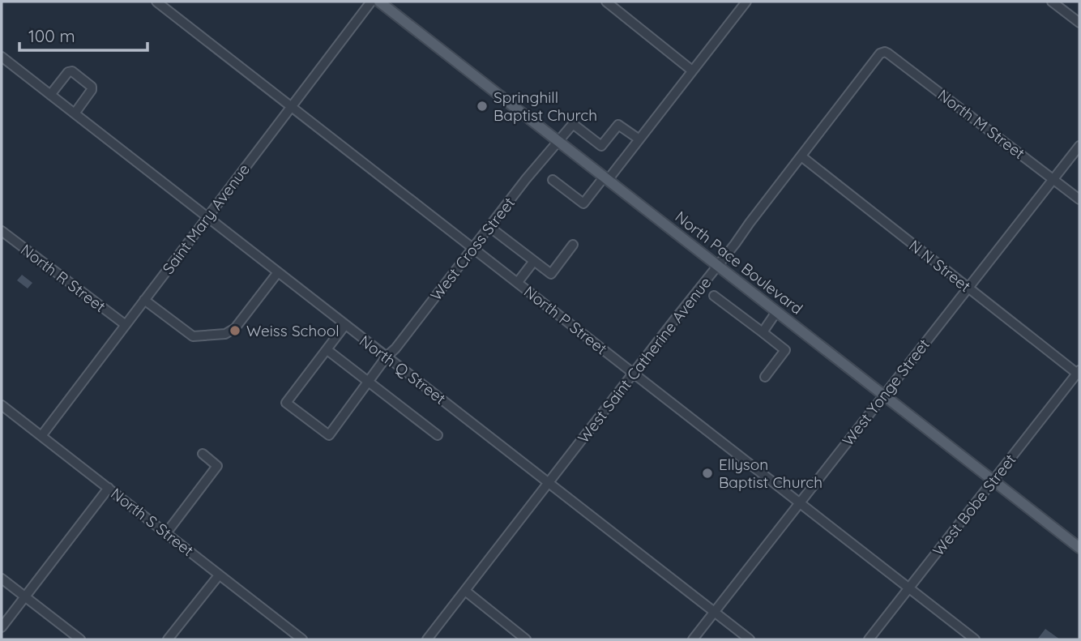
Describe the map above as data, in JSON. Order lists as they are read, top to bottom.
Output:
{
  "streets": {
    "main road": ["North Pace Boulevard"],
    "street": [
      "North M Street",
      "Saint Mary Avenue",
      "West Cross Street",
      "N N Street",
      "North R Street",
      "North P Street",
      "West Saint Catherine Avenue",
      "North Q Street",
      "West Yonge Street",
      "West Bobe Street",
      "North S Street"
    ]
  },
  "crossings": [
    ["North M Street", "West Saint Catherine Avenue"],
    ["North M Street", "West Yonge Street"],
    ["Saint Mary Avenue", "North R Street"],
    ["Saint Mary Avenue", "North P Street"],
    ["Saint Mary Avenue", "North Q Street"],
    ["Saint Mary Avenue", "North S Street"],
    ["West Cross Street", "North Pace Boulevard"],
    ["West Cross Street", "North P Street"],
    ["West Cross Street", "North Q Street"],
    ["North Pace Boulevard", "West Saint Catherine Avenue"],
    ["North Pace Boulevard", "West Yonge Street"],
    ["North Pace Boulevard", "West Bobe Street"],
    ["N N Street", "West Saint Catherine Avenue"],
    ["N N Street", "West Yonge Street"],
    ["N N Street", "West Bobe Street"],
    ["North P Street", "West Saint Catherine Avenue"],
    ["North P Street", "West Yonge Street"],
    ["North P Street", "West Bobe Street"],
    ["West Saint Catherine Avenue", "North Q Street"],
    ["North Q Street", "West Yonge Street"]
  ],
  "places": ["Springhill Baptist Church", "Weiss School", "Ellyson Baptist Church"],
  "scale_bar": "100 m"
}
